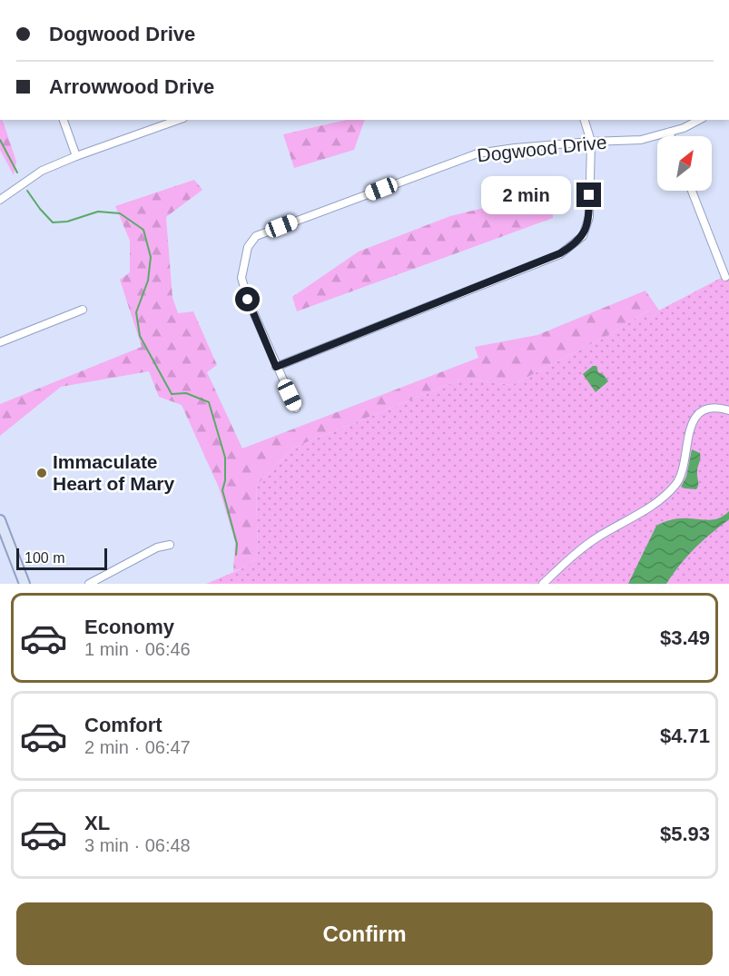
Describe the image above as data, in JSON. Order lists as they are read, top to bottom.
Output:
{
  "streets": {
    "street": ["Dogwood Drive"]
  },
  "places": ["Immaculate Heart of Mary"],
  "scale_bar": "100 m",
  "north": "top right",
  "page": {
    "banner": ["Dogwood Drive", "Arrowwood Drive"],
    "bubble": "2 min",
    "scale": "100 m",
    "list": [
      {
        "name": "Economy",
        "note": "1 min · 06:46",
        "value": "$3.49"
      },
      {
        "name": "Comfort",
        "note": "2 min · 06:47",
        "value": "$4.71"
      },
      {
        "name": "XL",
        "note": "3 min · 06:48",
        "value": "$5.93"
      }
    ],
    "buttons": "Confirm"
  }
}
